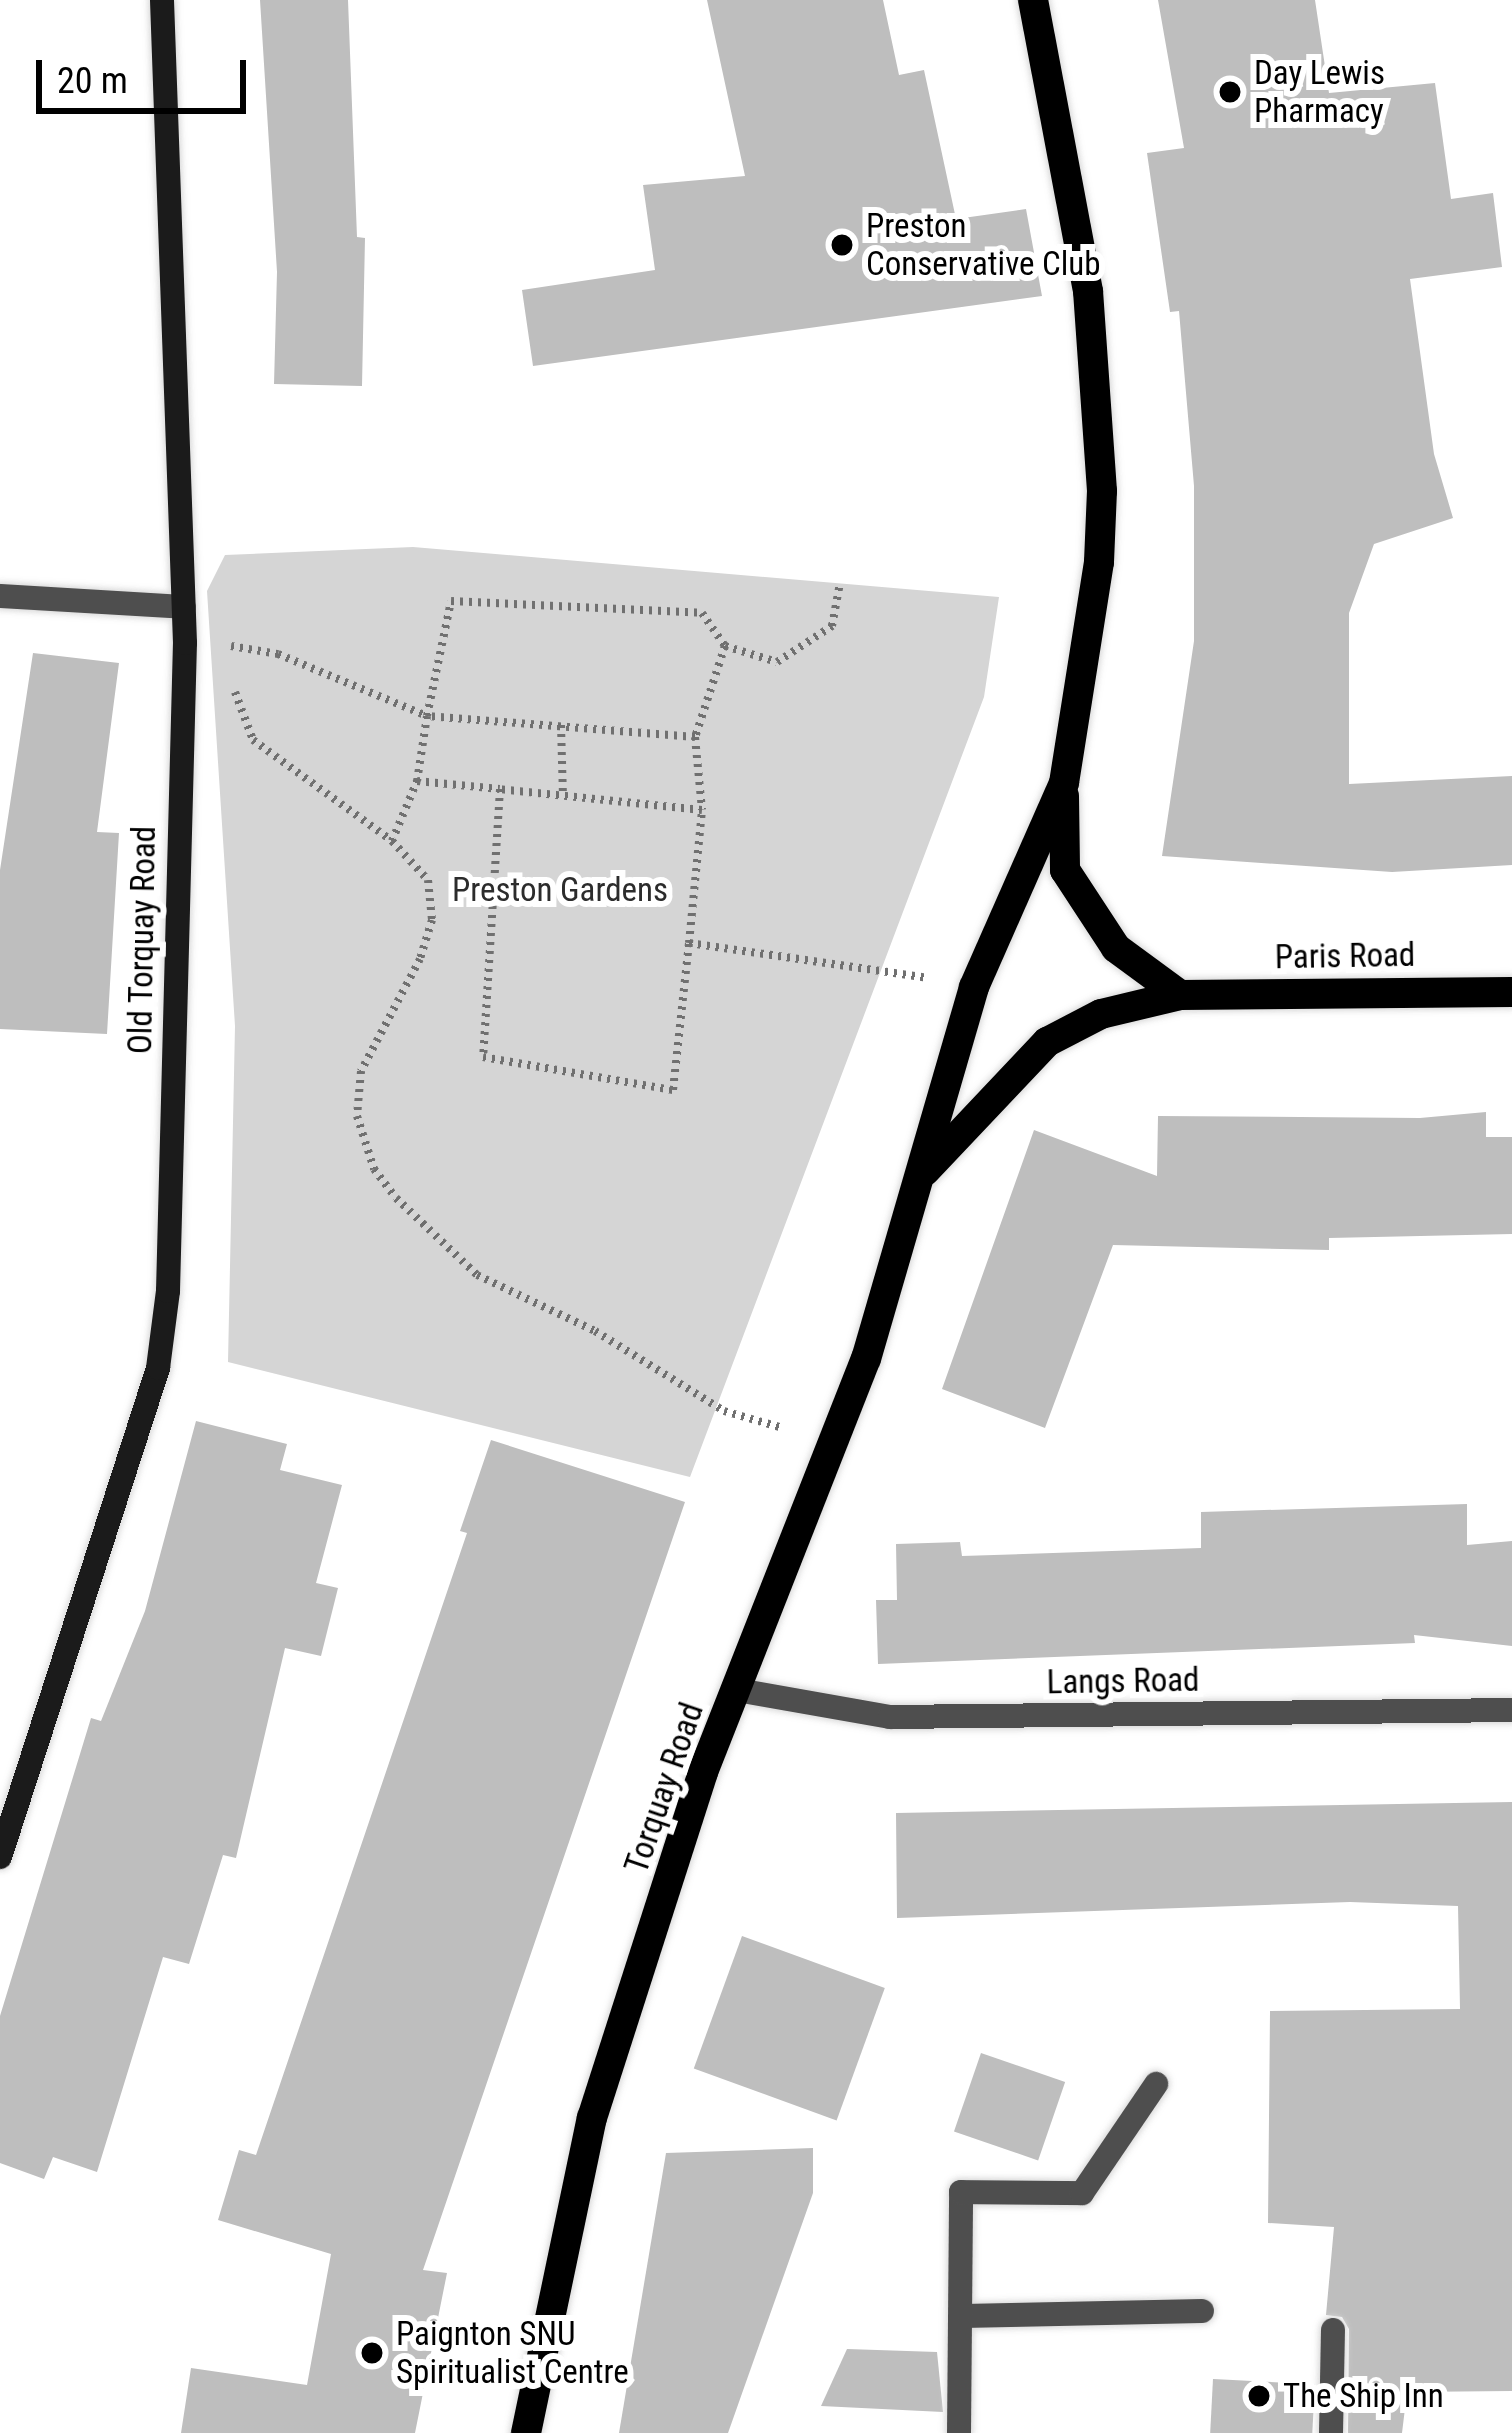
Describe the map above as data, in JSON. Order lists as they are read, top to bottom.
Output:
{
  "streets": {
    "main road": ["Paris Road", "Torquay Road"],
    "street": ["Old Torquay Road", "Langs Road"]
  },
  "crossings": [
    ["Paris Road", "Torquay Road"],
    ["Langs Road", "Torquay Road"]
  ],
  "parks": ["Preston Gardens"],
  "places": [
    "Day Lewis Pharmacy",
    "Preston Conservative Club",
    "Paignton SNU Spiritualist Centre",
    "The Ship Inn"
  ],
  "scale_bar": "20 m"
}
